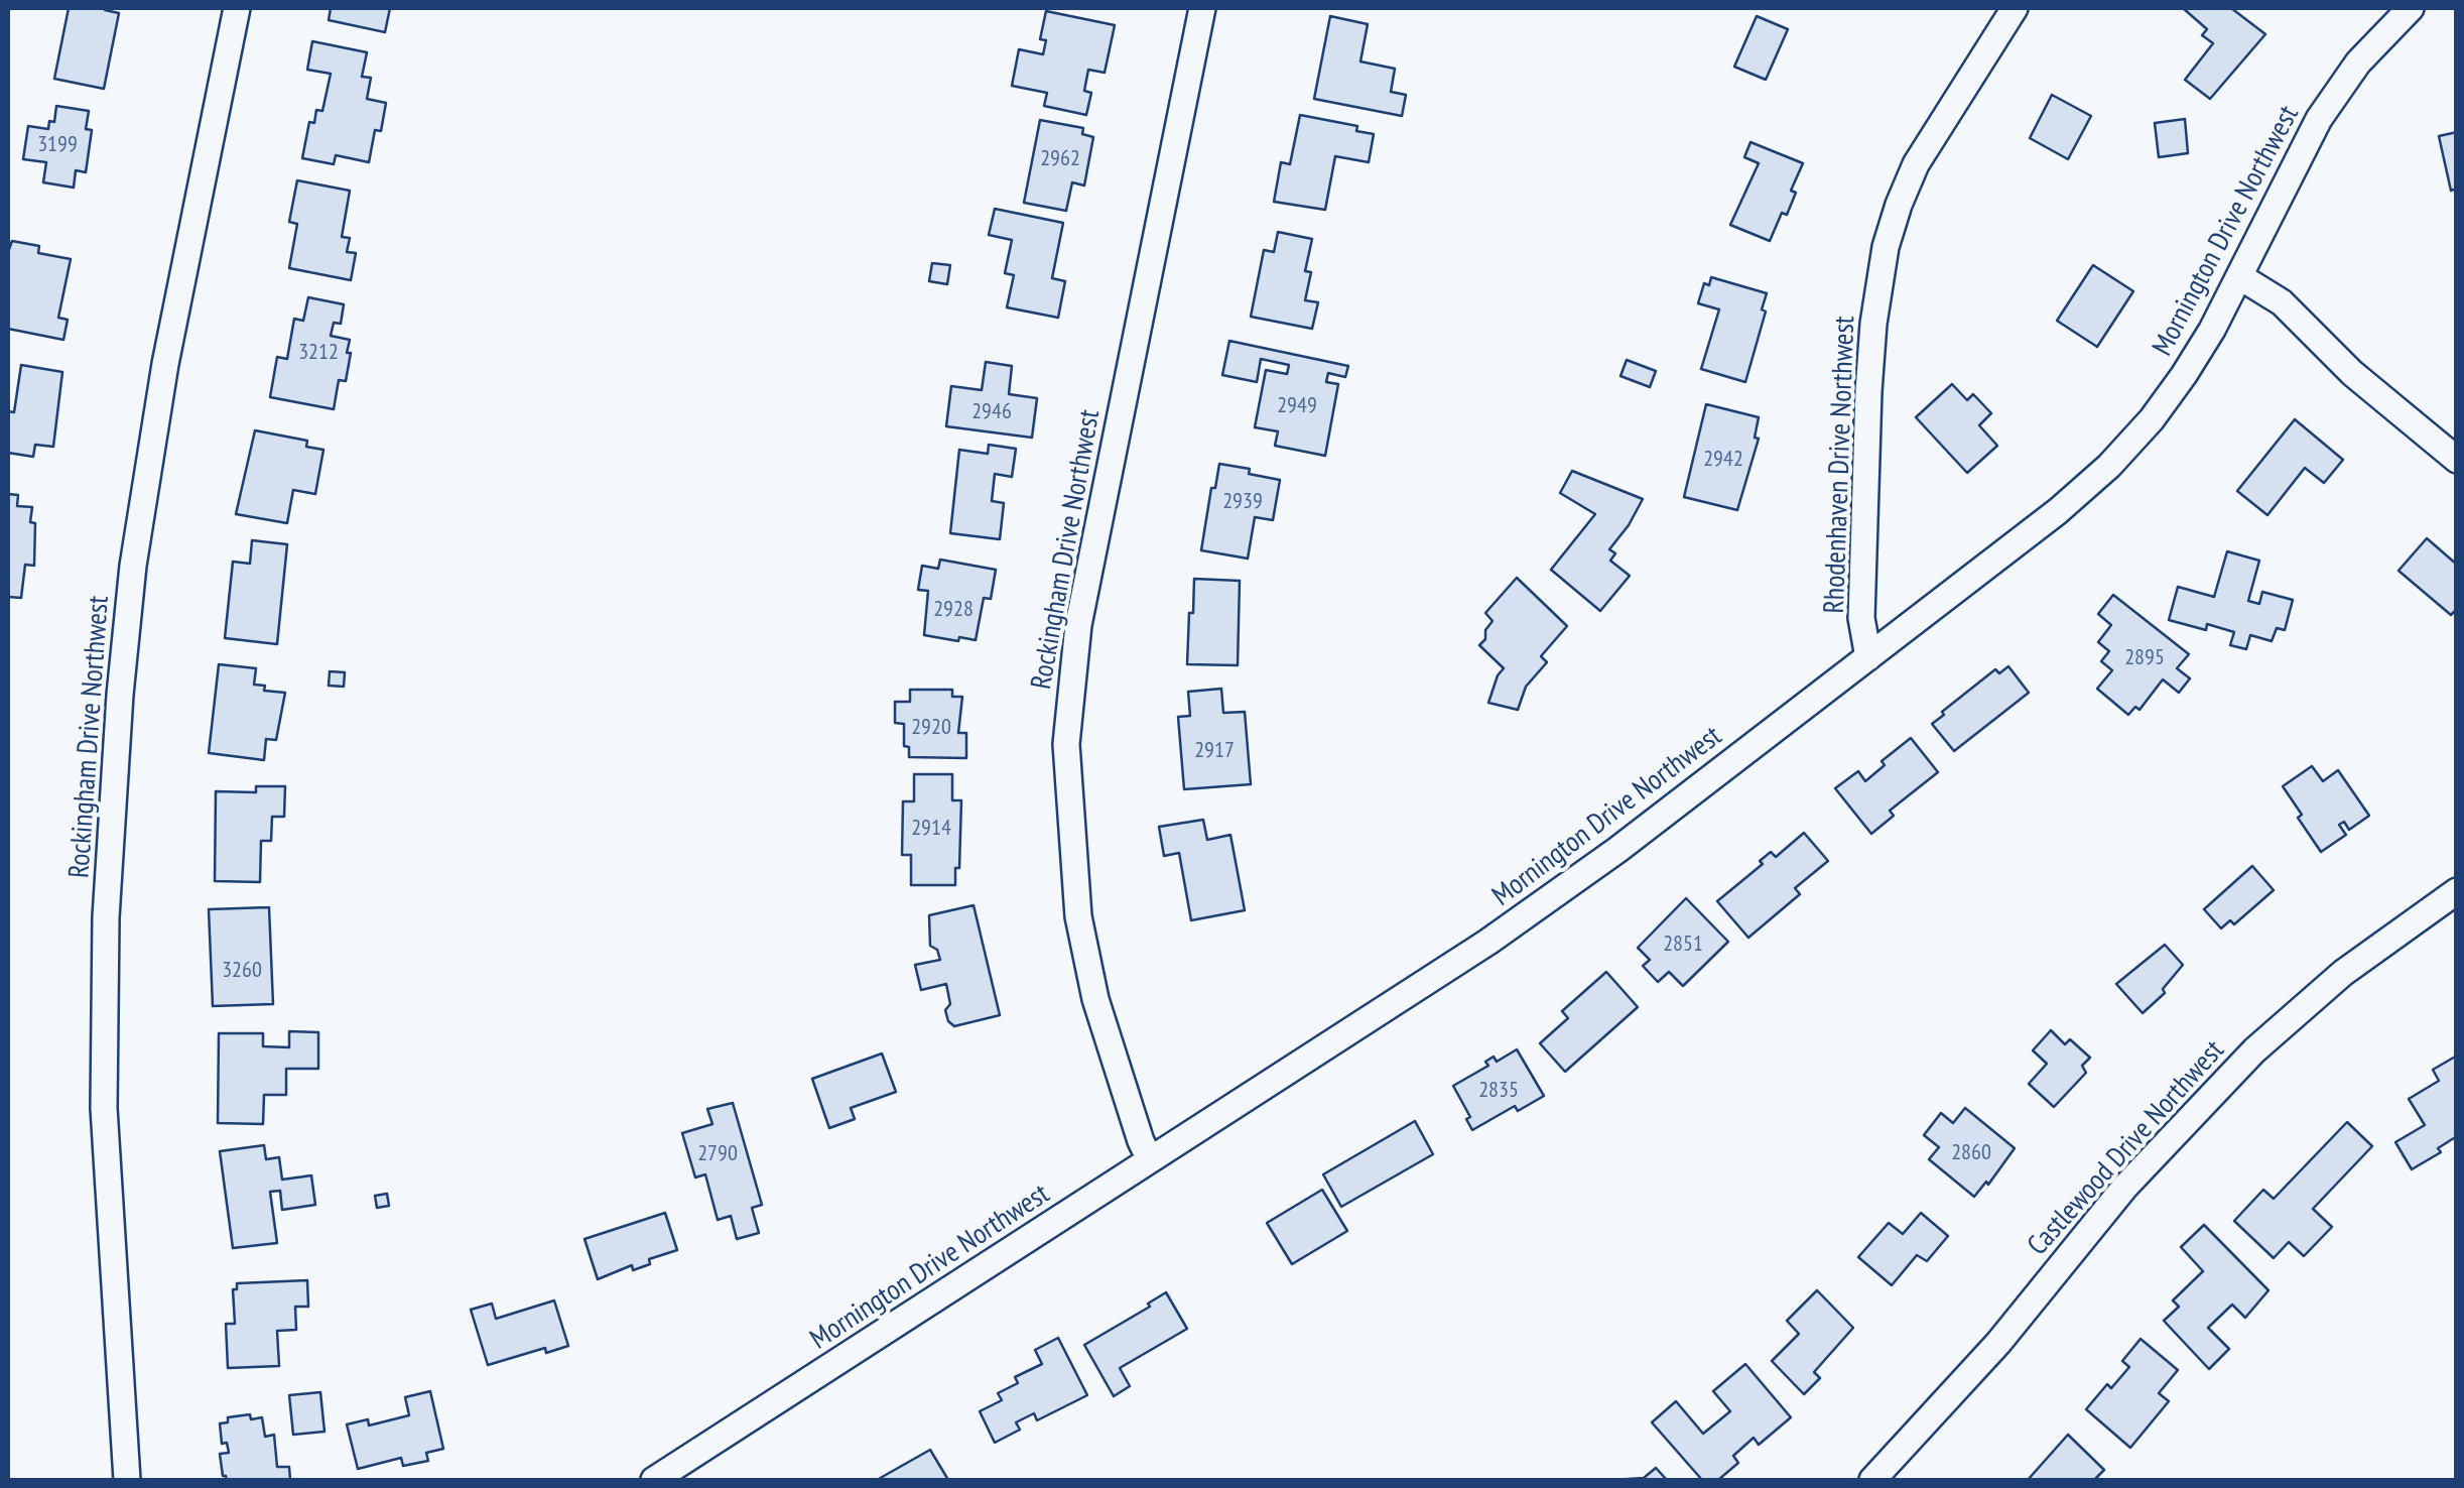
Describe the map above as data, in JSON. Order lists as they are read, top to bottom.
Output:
{
  "streets": {
    "street": [
      "Mornington Drive Northwest",
      "Rhodenhaven Drive Northwest",
      "Rockingham Drive Northwest",
      "Castlewood Drive Northwest"
    ]
  },
  "crossings": [
    ["Mornington Drive Northwest", "Rhodenhaven Drive Northwest"],
    ["Mornington Drive Northwest", "Rockingham Drive Northwest"]
  ],
  "house_numbers": [
    "3199",
    "2962",
    "3212",
    "2949",
    "2946",
    "2942",
    "2939",
    "2928",
    "2895",
    "2920",
    "2917",
    "2914",
    "2851",
    "3260",
    "2835",
    "2860",
    "2790"
  ]
}
